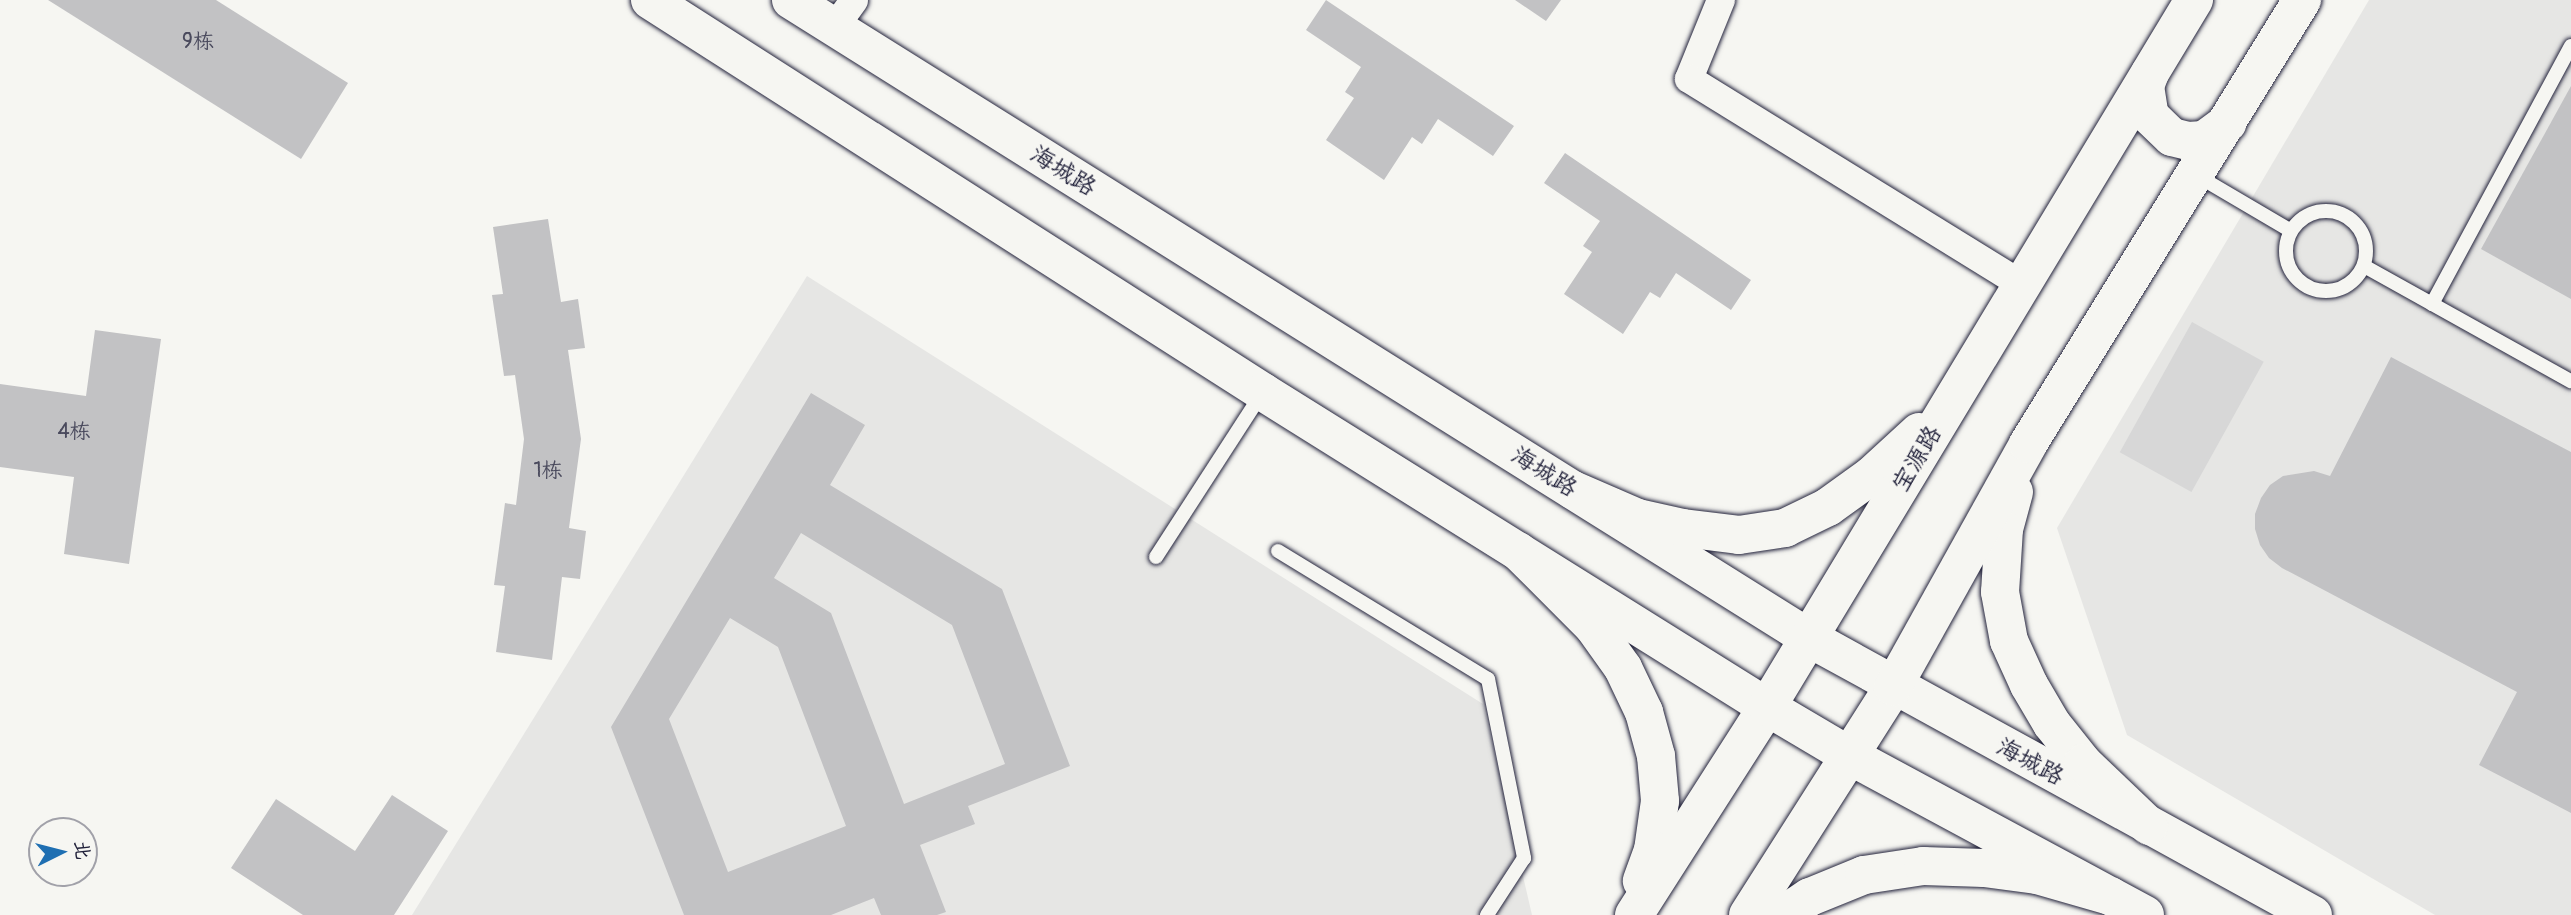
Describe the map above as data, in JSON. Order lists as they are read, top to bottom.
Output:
{
  "streets": {
    "main road": ["海城路", "宝源路"]
  },
  "crossings": [
    ["海城路", "宝源路"]
  ],
  "house_numbers": ["9栋", "4栋", "1栋"],
  "north": "right"
}
